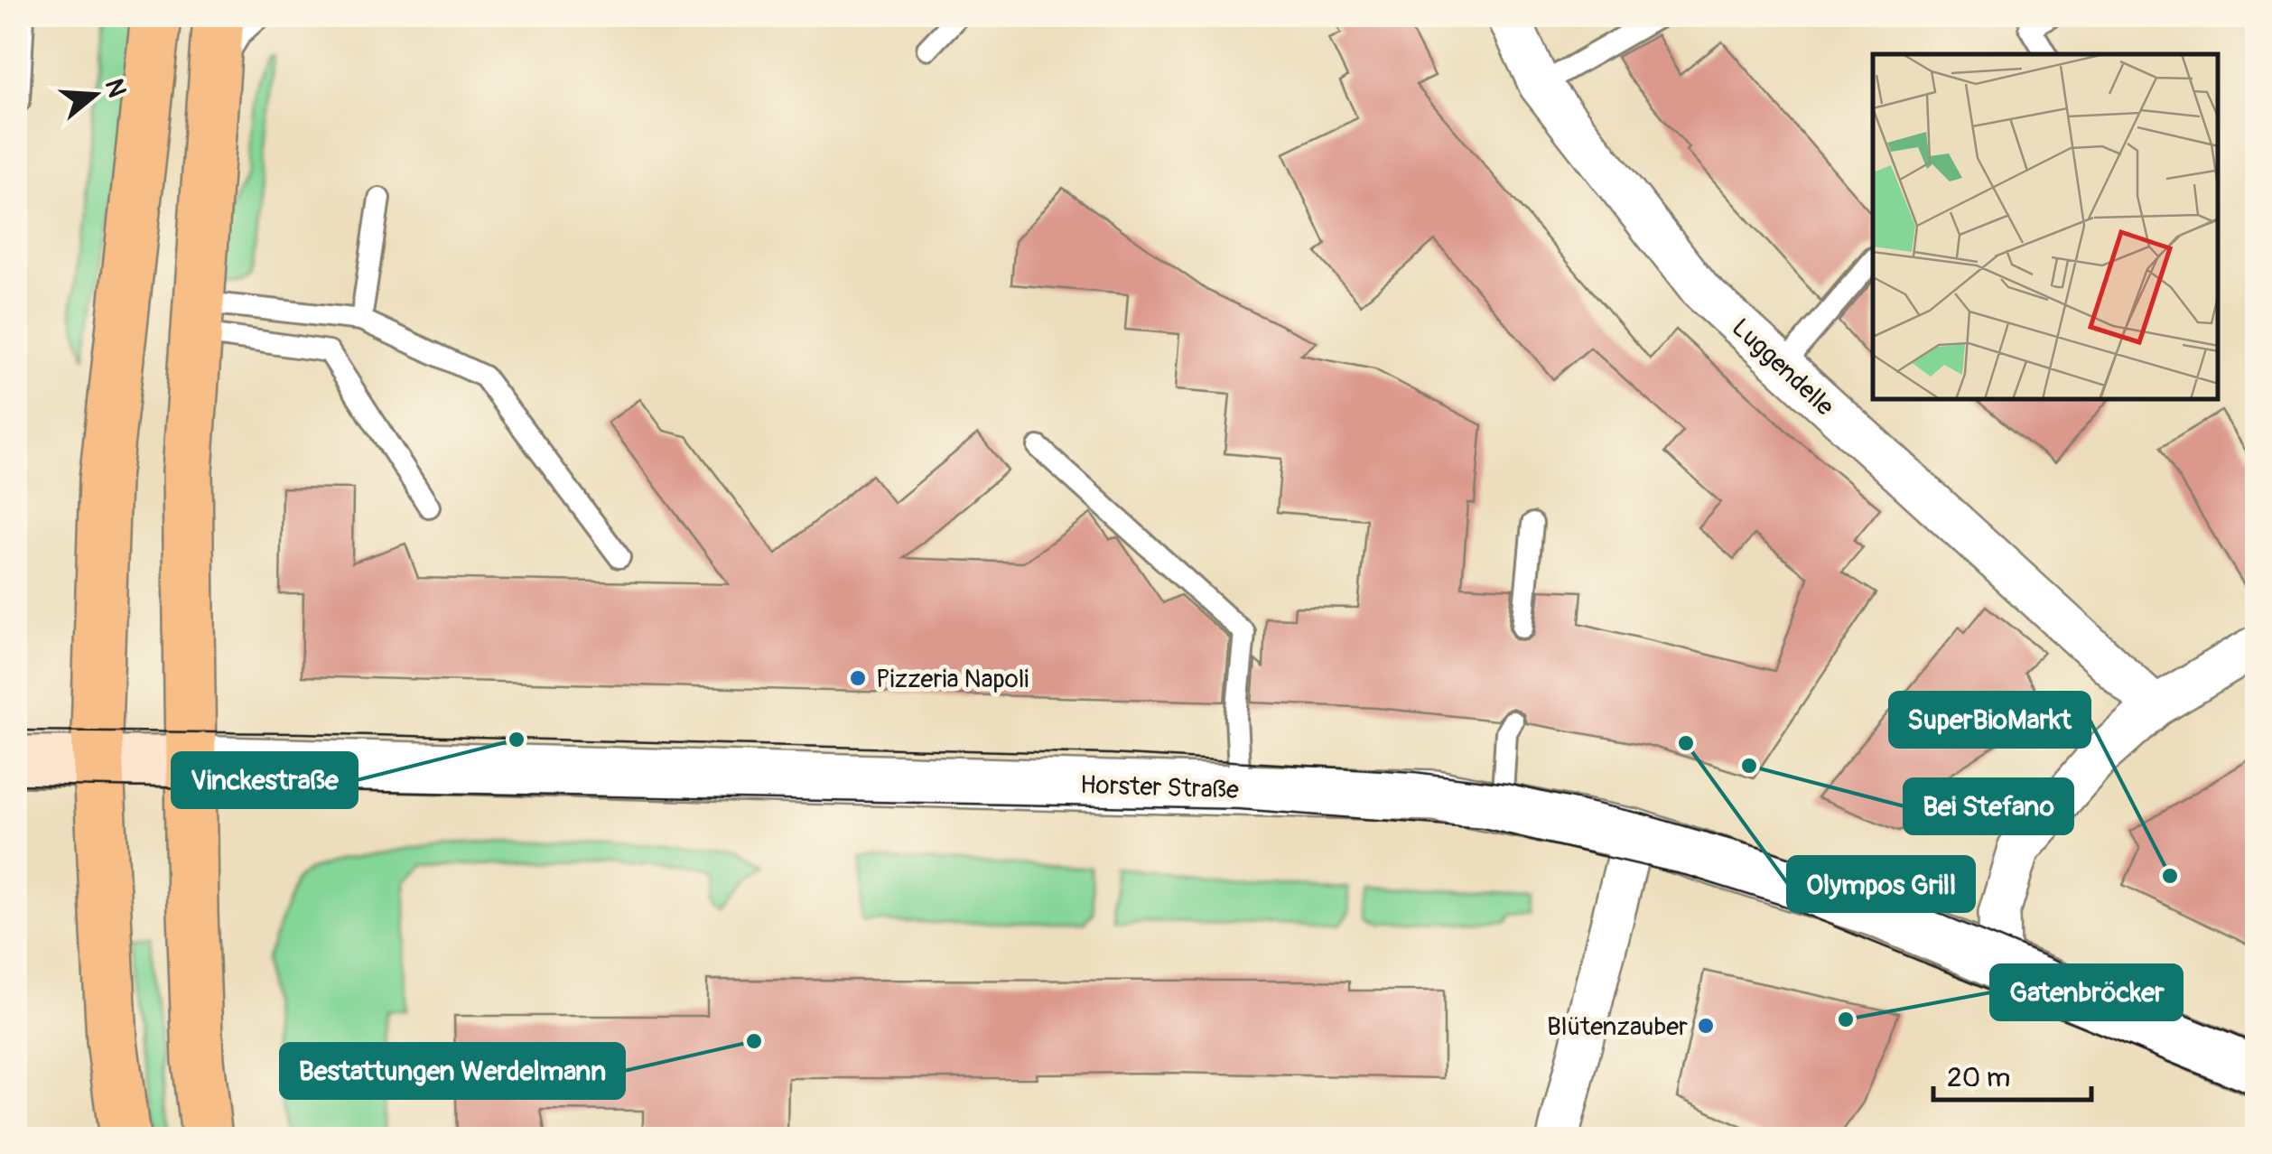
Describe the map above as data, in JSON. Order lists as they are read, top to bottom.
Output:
{
  "streets": {
    "main road": ["Horster Straße"],
    "street": ["Luggendelle"]
  },
  "places": [
    "Pizzeria Napoli",
    "Vinckestraße",
    "Olympos Grill",
    "Bei Stefano",
    "SuperBioMarkt",
    "Gatenbröcker",
    "Blütenzauber",
    "Bestattungen Werdelmann"
  ],
  "scale_bar": "20 m",
  "north": "right"
}
